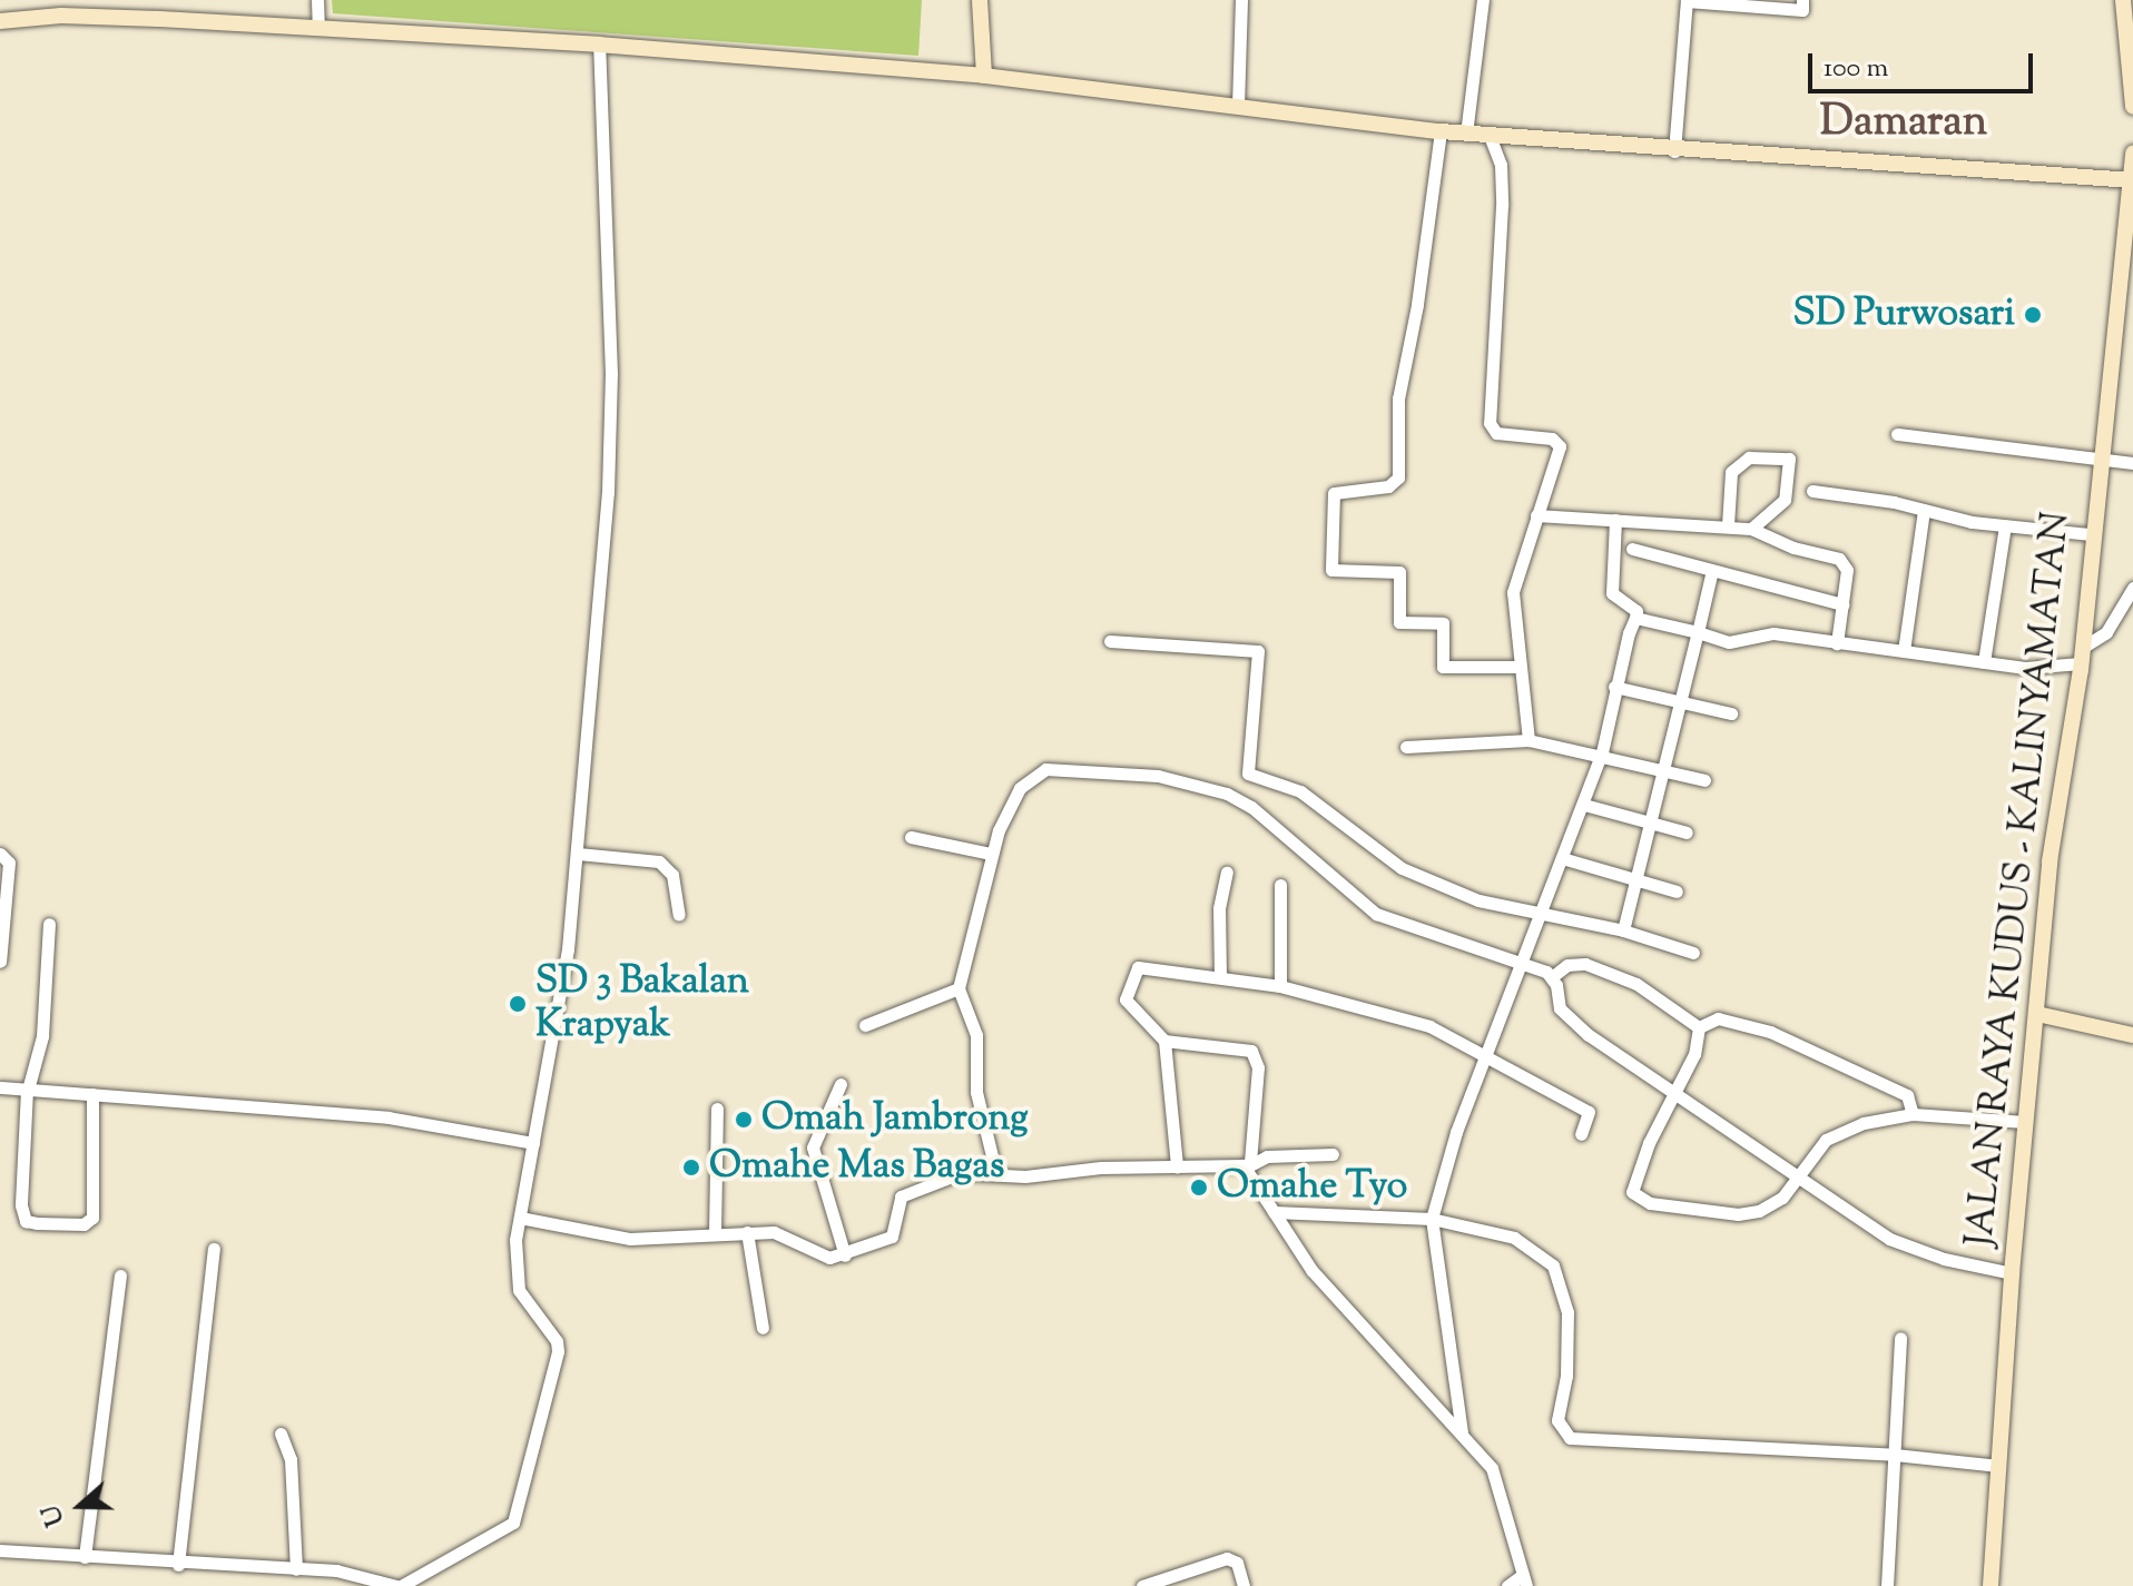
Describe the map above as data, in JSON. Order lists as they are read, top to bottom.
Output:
{
  "streets": {
    "main road": ["JALAN RAYA KUDUS - KALINYAMATAN"]
  },
  "districts": ["Damaran"],
  "places": [
    "SD Purwosari",
    "SD 3 Bakalan Krapyak",
    "Omah Jambrong",
    "Omahe Mas Bagas",
    "Omahe Tyo"
  ],
  "scale_bar": "100 m",
  "north": "left"
}
